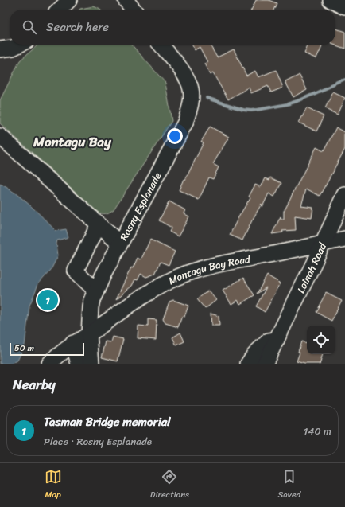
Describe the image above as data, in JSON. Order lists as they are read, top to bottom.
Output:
{
  "streets": {
    "street": ["Rosny Esplanade", "Loinah Road", "Montagu Bay Road"]
  },
  "crossings": [
    ["Rosny Esplanade", "Montagu Bay Road"],
    ["Loinah Road", "Montagu Bay Road"]
  ],
  "districts": ["Montagu Bay"],
  "scale_bar": "50 m",
  "page": {
    "search": "Search here",
    "pins": "1",
    "scale": "50 m",
    "heading": "Nearby",
    "list": [
      {
        "mark": "1",
        "name": "Tasman Bridge memorial",
        "note": "Place · Rosny Esplanade",
        "value": "140 m"
      }
    ],
    "nav": ["Map", "Directions", "Saved"]
  }
}
